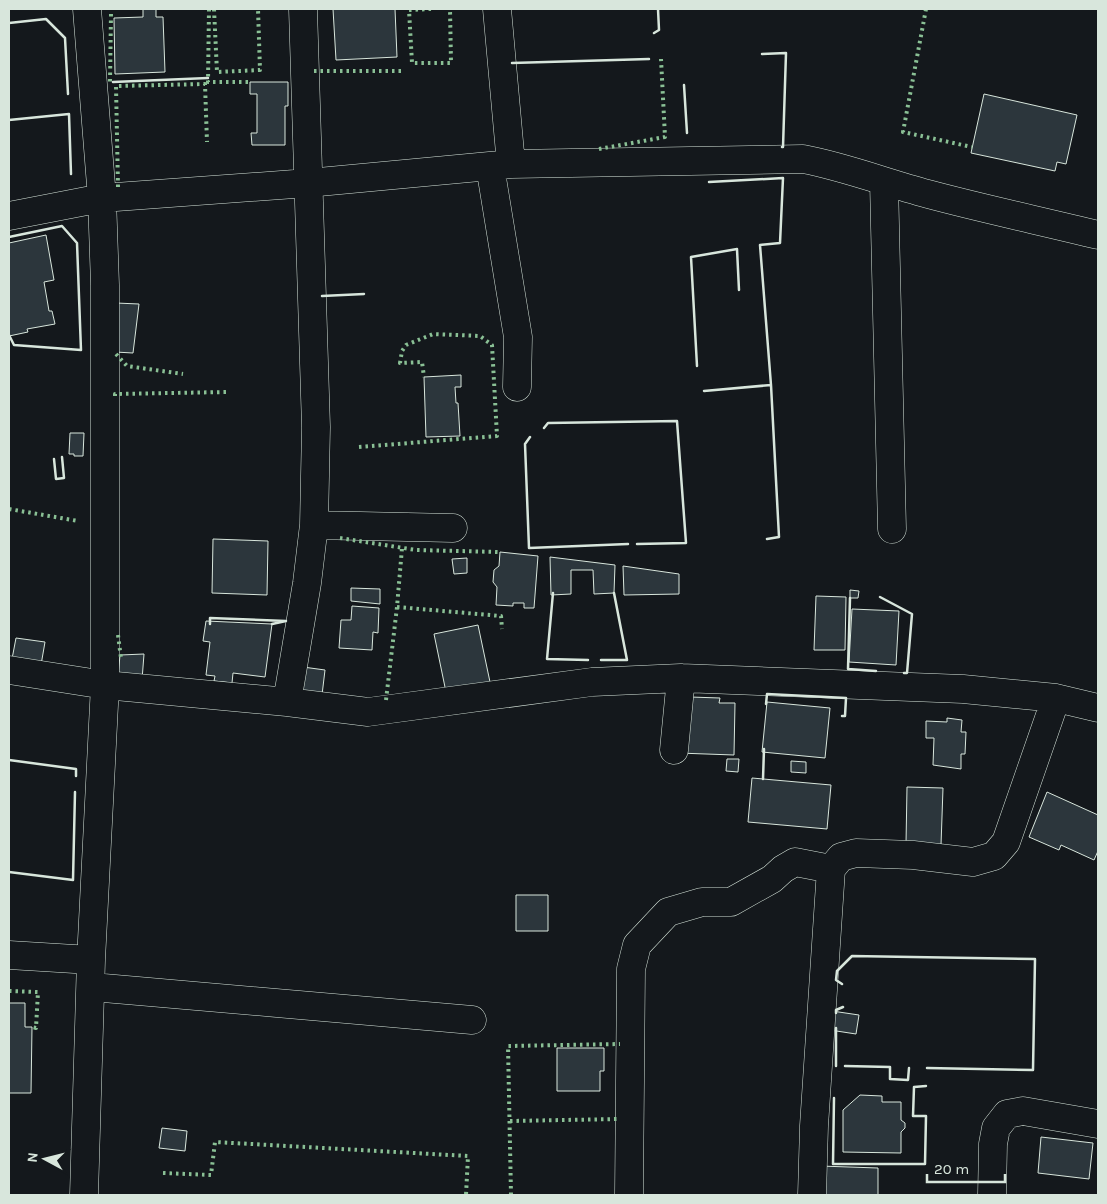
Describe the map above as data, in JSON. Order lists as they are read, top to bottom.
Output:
{
  "scale_bar": "20 m",
  "north": "left"
}
